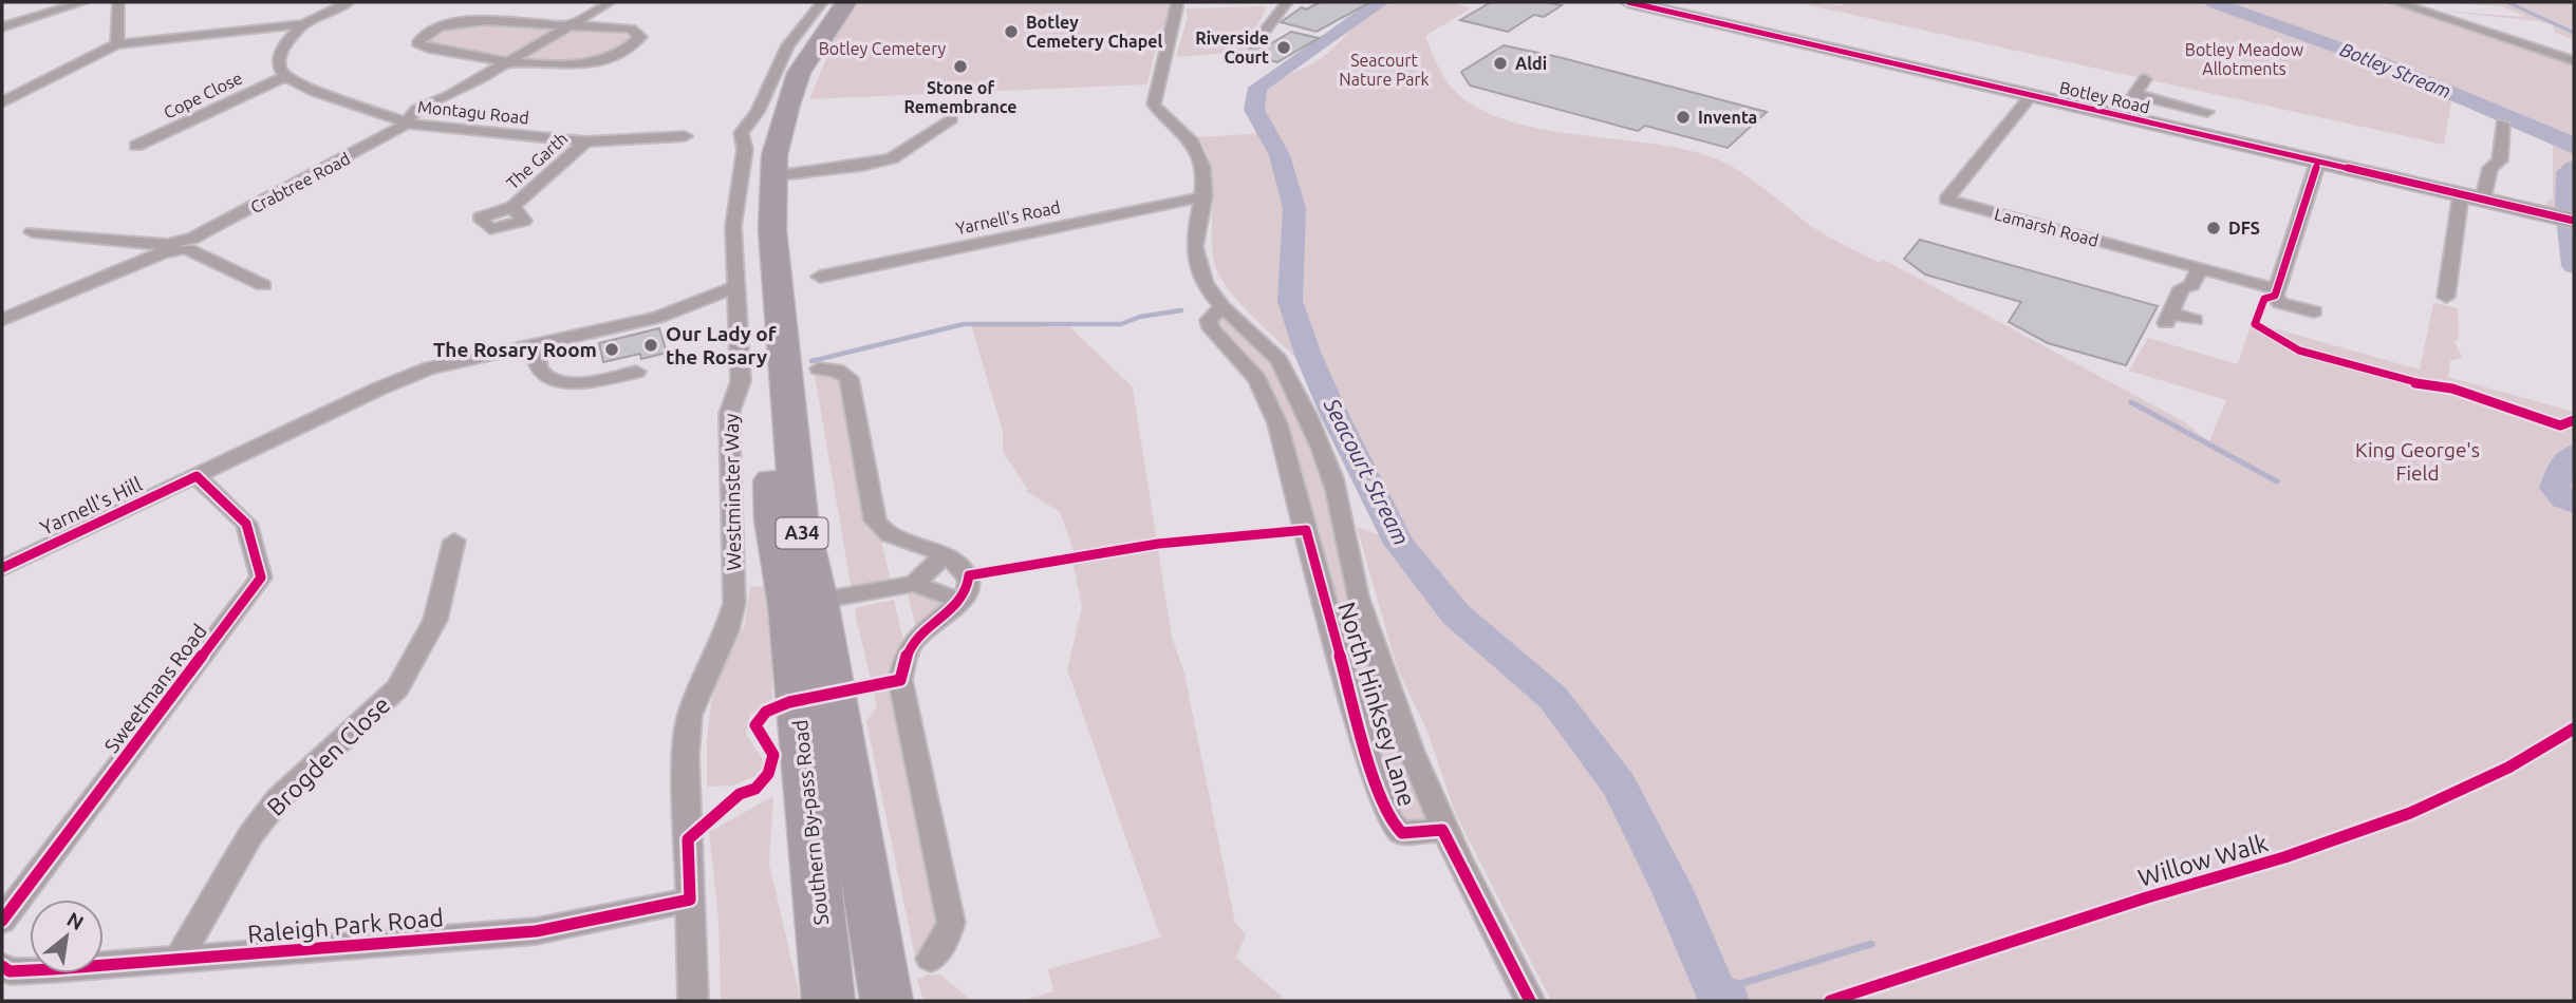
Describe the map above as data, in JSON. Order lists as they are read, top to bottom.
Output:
{
  "streets": {
    "highway": ["A34", "Southern By-pass Road"],
    "main road": ["Botley Road"],
    "street": [
      "Cope Close",
      "Montagu Road",
      "The Garth",
      "Crabtree Road",
      "Yarnell's Road",
      "Lamarsh Road",
      "Westminster Way",
      "Yarnell's Hill",
      "Sweetmans Road",
      "North Hinksey Lane",
      "Brogden Close",
      "Raleigh Park Road"
    ],
    "cycle path": ["Willow Walk"]
  },
  "crossings": [
    ["Cope Close", "Montagu Road"],
    ["Botley Road", "Lamarsh Road"],
    ["Montagu Road", "The Garth"],
    ["Montagu Road", "Crabtree Road"],
    ["Yarnell's Road", "North Hinksey Lane"],
    ["Westminster Way", "Yarnell's Hill"],
    ["Westminster Way", "Raleigh Park Road"],
    ["Yarnell's Hill", "Sweetmans Road"],
    ["Brogden Close", "Raleigh Park Road"]
  ],
  "water": ["Botley Stream", "Seacourt Stream"],
  "parks": [
    "Botley Cemetery",
    "Botley Meadow Allotments",
    "Seacourt Nature Park",
    "King George's Field"
  ],
  "places": [
    "Botley Cemetery Chapel",
    "Riverside Court",
    "Aldi",
    "Stone of Remembrance",
    "Inventa",
    "DFS",
    "Our Lady of the Rosary",
    "The Rosary Room"
  ],
  "north": "top right"
}
